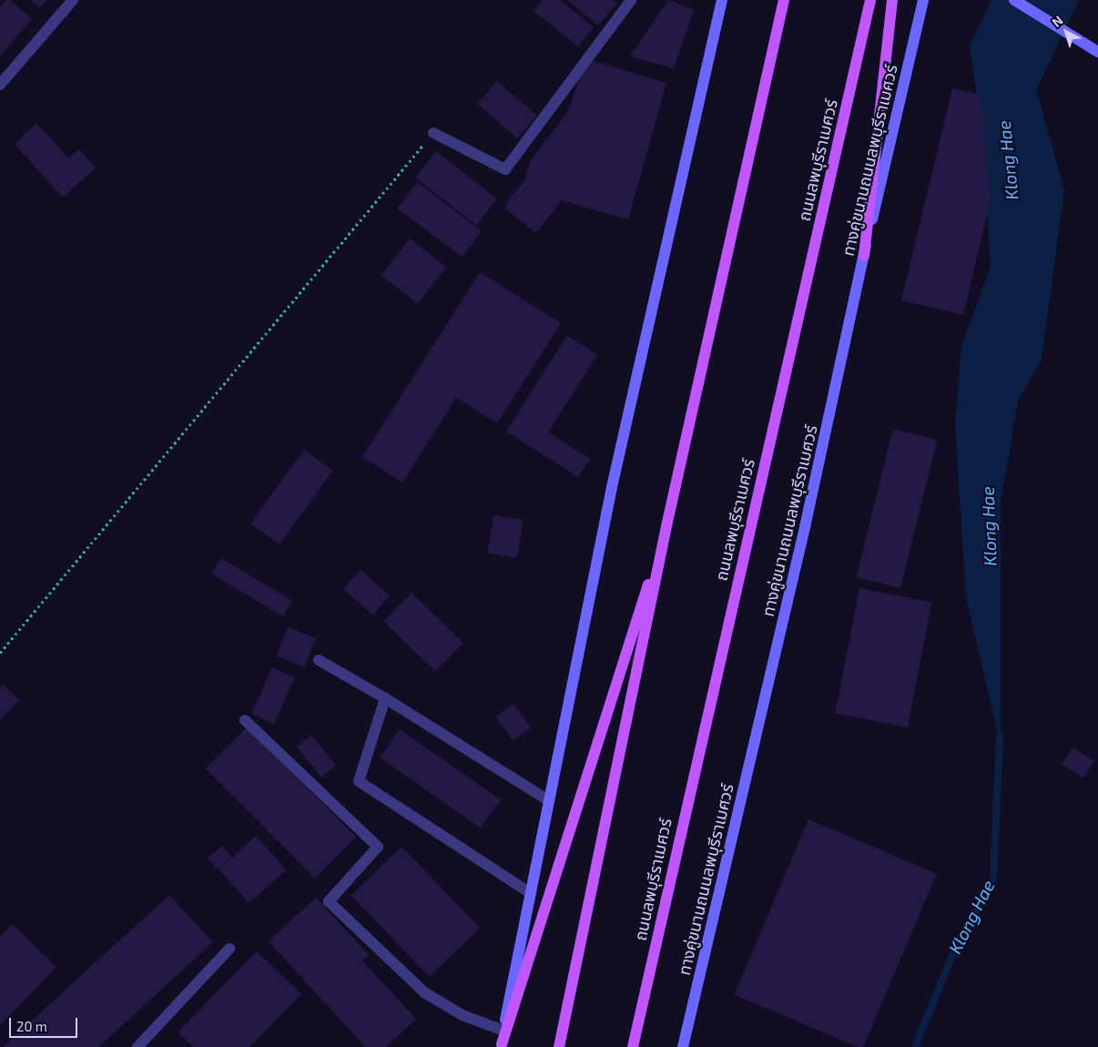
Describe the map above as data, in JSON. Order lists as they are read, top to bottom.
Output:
{
  "streets": {
    "main road": ["ถนนลพบุรีราเมศวร์", "ทางคู่ขนานถนนลพบุรีราเมศวร์"]
  },
  "water": ["Klong Hae"],
  "scale_bar": "20 m",
  "north": "top left"
}
